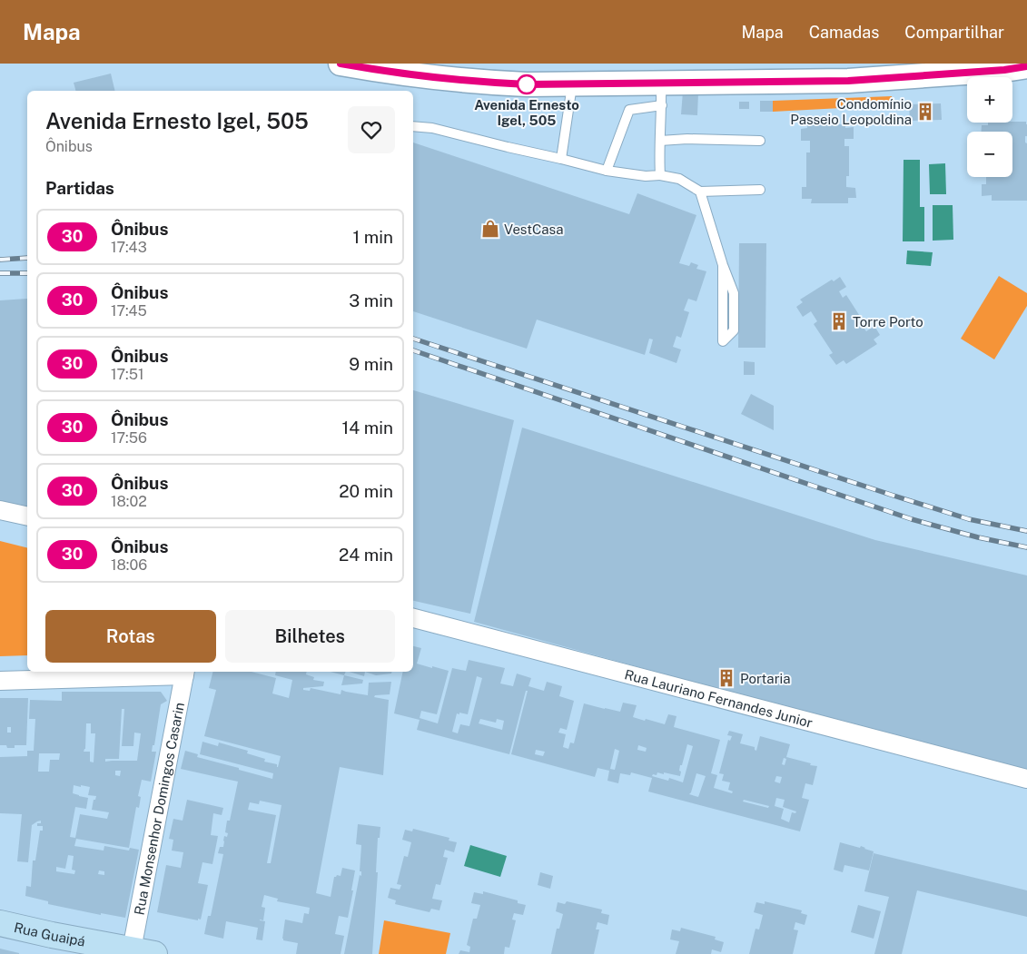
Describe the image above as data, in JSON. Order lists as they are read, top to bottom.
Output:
{
  "streets": {
    "main road": ["Rua Guaipá"],
    "street": ["Rua Lauriano Fernandes Junior", "Rua Monsenhor Domingos Casarin"]
  },
  "crossings": [
    ["Rua Monsenhor Domingos Casarin", "Rua Guaipá"]
  ],
  "places": {
    "other": ["Avenida Ernesto Igel, 505"],
    "building": ["Condomínio Passeio Leopoldina", "Torre Porto", "Portaria"],
    "shop": ["VestCasa"]
  },
  "lines": ["bus line 30"],
  "page": {
    "header": "Mapa",
    "nav": ["Mapa", "Camadas", "Compartilhar"],
    "map_buttons": ["+", "−"],
    "heading": [
      ["Avenida Ernesto Igel, 505", "Ônibus"],
      "Partidas"
    ],
    "list": [
      {
        "mark": "30",
        "name": "Ônibus",
        "note": "17:43",
        "value": "1 min"
      },
      {
        "mark": "30",
        "name": "Ônibus",
        "note": "17:45",
        "value": "3 min"
      },
      {
        "mark": "30",
        "name": "Ônibus",
        "note": "17:51",
        "value": "9 min"
      },
      {
        "mark": "30",
        "name": "Ônibus",
        "note": "17:56",
        "value": "14 min"
      },
      {
        "mark": "30",
        "name": "Ônibus",
        "note": "18:02",
        "value": "20 min"
      },
      {
        "mark": "30",
        "name": "Ônibus",
        "note": "18:06",
        "value": "24 min"
      }
    ],
    "buttons": ["Rotas", "Bilhetes"]
  }
}
